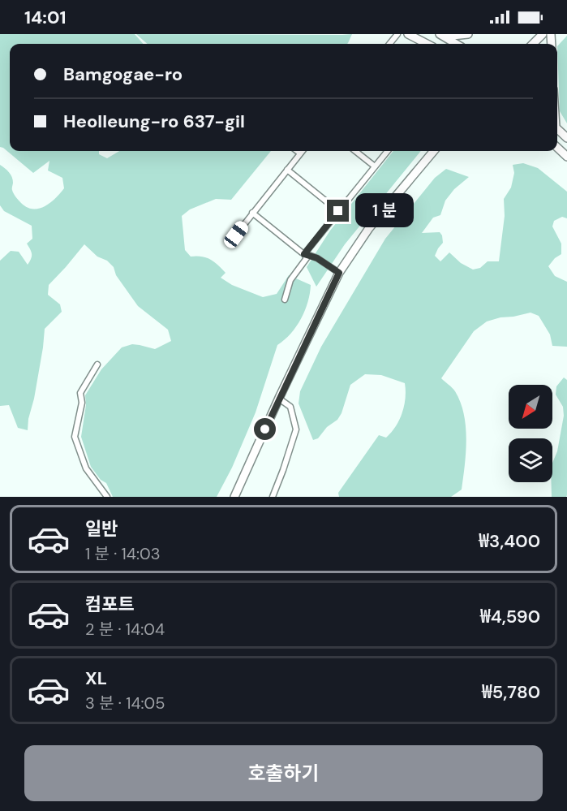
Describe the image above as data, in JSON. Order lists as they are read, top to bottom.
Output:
{
  "north": "bottom left",
  "page": {
    "status": "14:01",
    "banner": ["Bamgogae-ro", "Heolleung-ro 637-gil"],
    "bubble": "1 분",
    "list": [
      {
        "name": "일반",
        "note": "1 분 · 14:03",
        "value": "₩3,400"
      },
      {
        "name": "컴포트",
        "note": "2 분 · 14:04",
        "value": "₩4,590"
      },
      {
        "name": "XL",
        "note": "3 분 · 14:05",
        "value": "₩5,780"
      }
    ],
    "buttons": "호출하기"
  }
}
